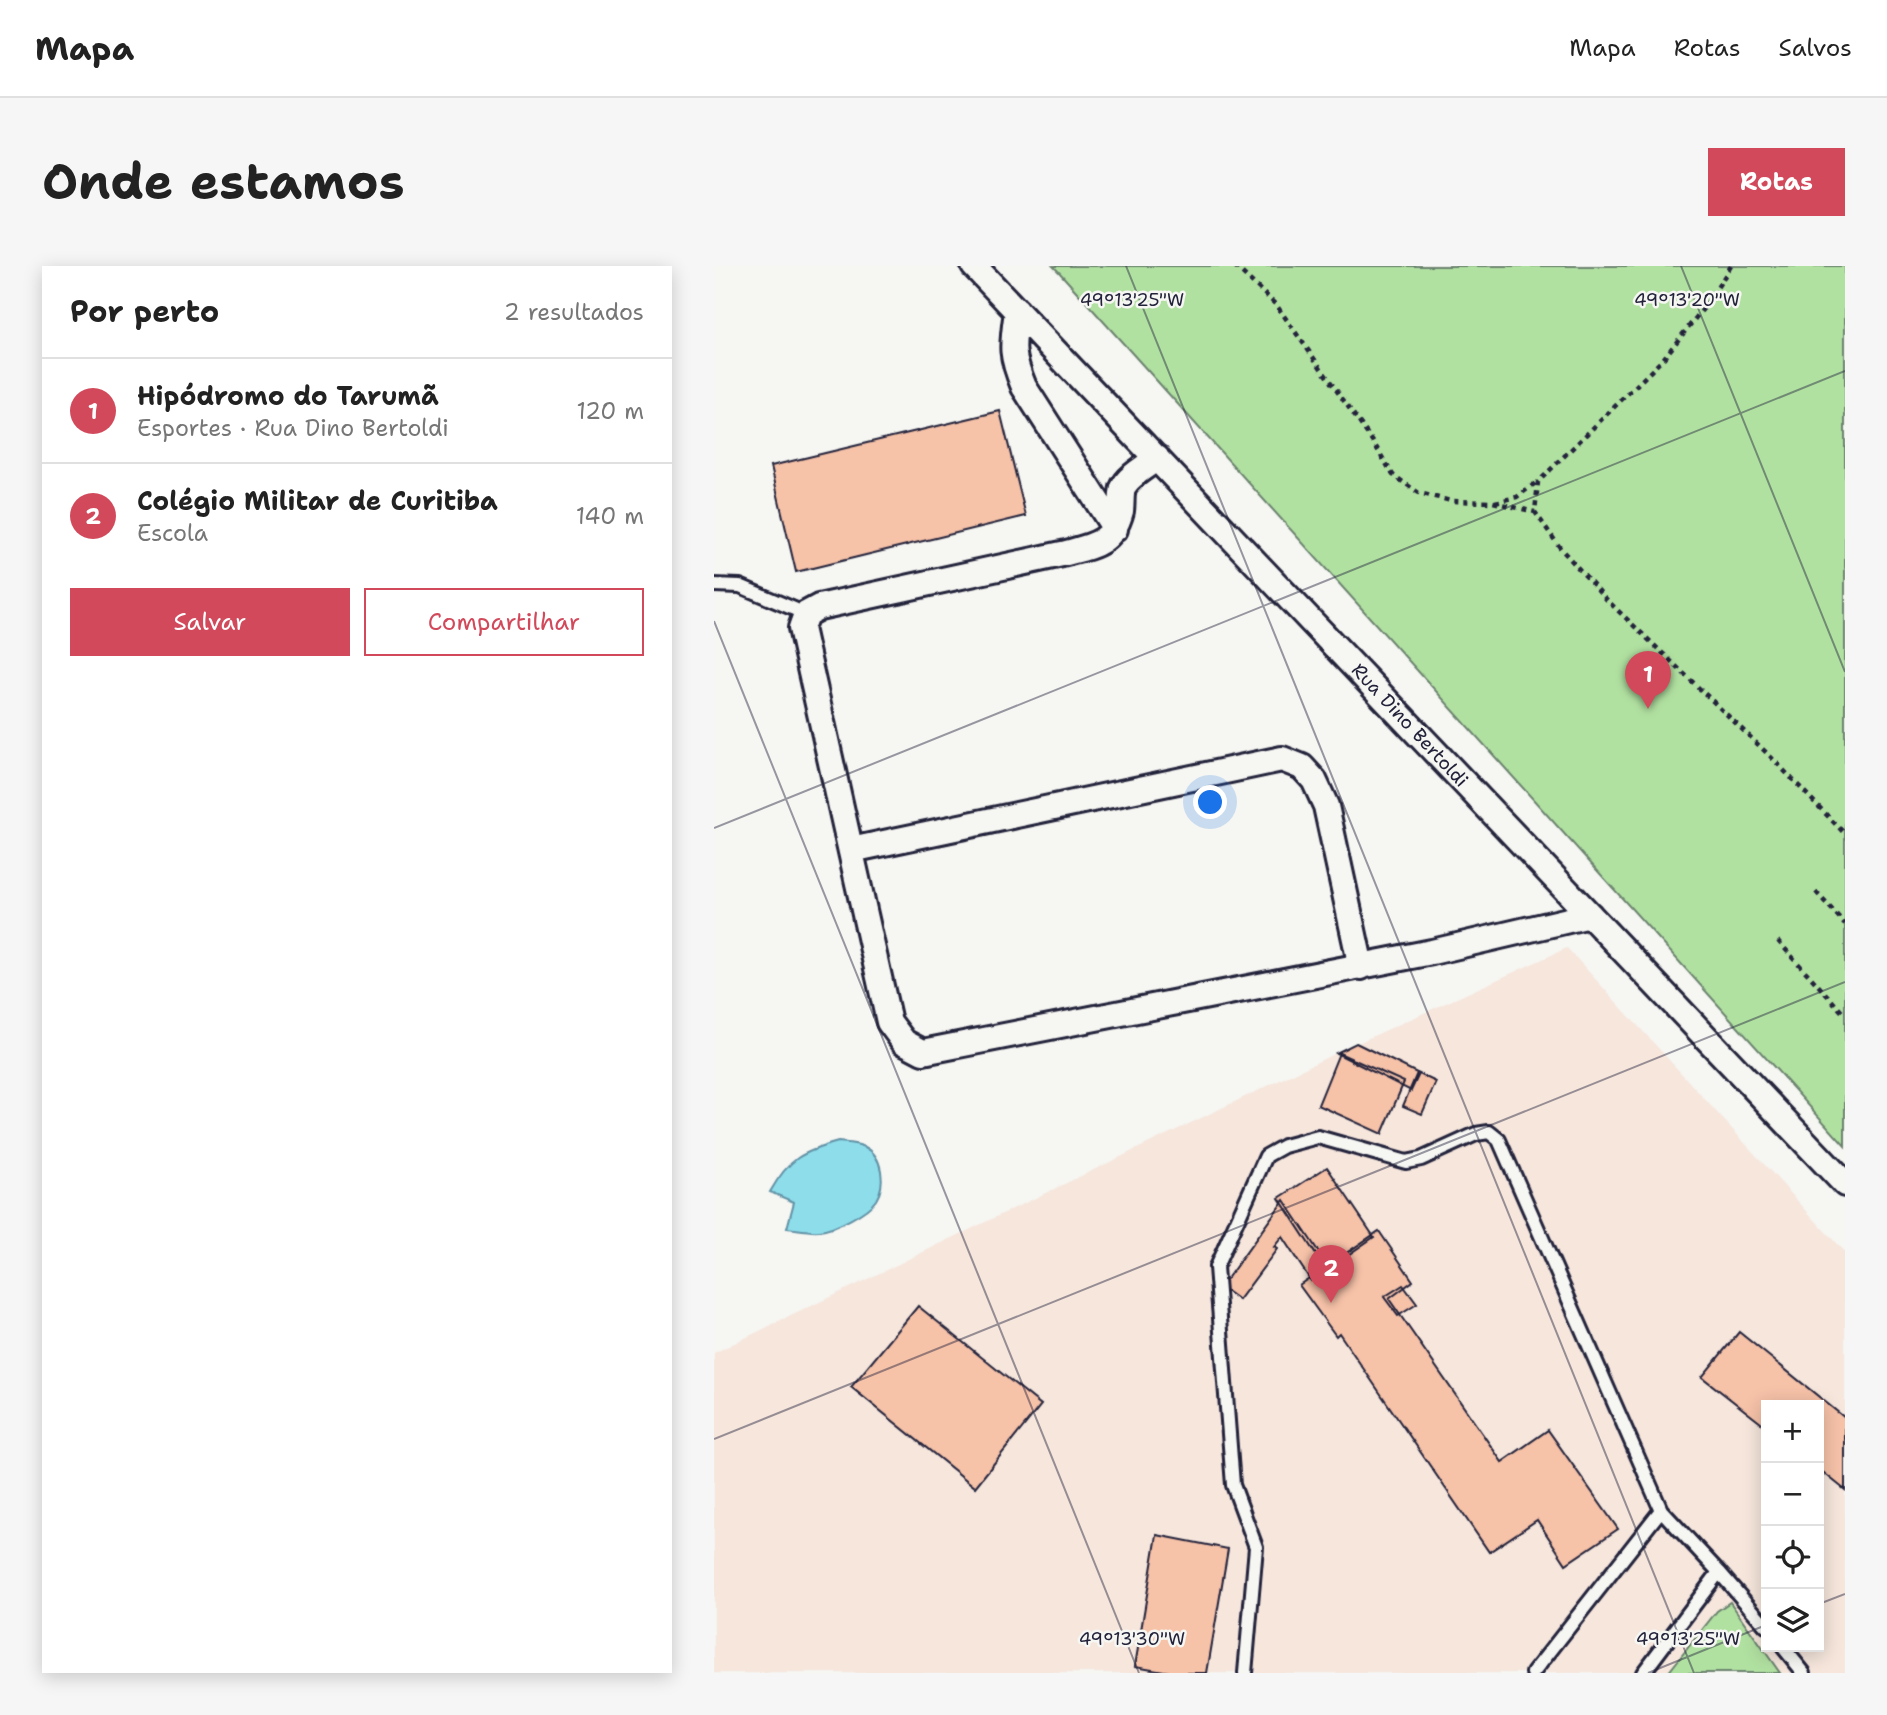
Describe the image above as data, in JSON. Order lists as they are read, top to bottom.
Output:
{
  "streets": {
    "street": ["Rua Dino Bertoldi"]
  },
  "page": {
    "header": "Mapa",
    "nav": ["Mapa", "Rotas", "Salvos"],
    "buttons": [
      "Rotas",
      ["Salvar", "Compartilhar"]
    ],
    "title": "Onde estamos",
    "heading": ["Por perto", "2 resultados"],
    "list": [
      {
        "mark": "1",
        "name": "Hipódromo do Tarumã",
        "note": "Esportes · Rua Dino Bertoldi",
        "value": "120 m"
      },
      {
        "mark": "2",
        "name": "Colégio Militar de Curitiba",
        "note": "Escola",
        "value": "140 m"
      }
    ],
    "pins": ["1", "2"],
    "map_buttons": ["+", "−"]
  },
  "coordinates": ["49°13'25\"W", "49°13'20\"W", "49°13'30\"W"]
}
